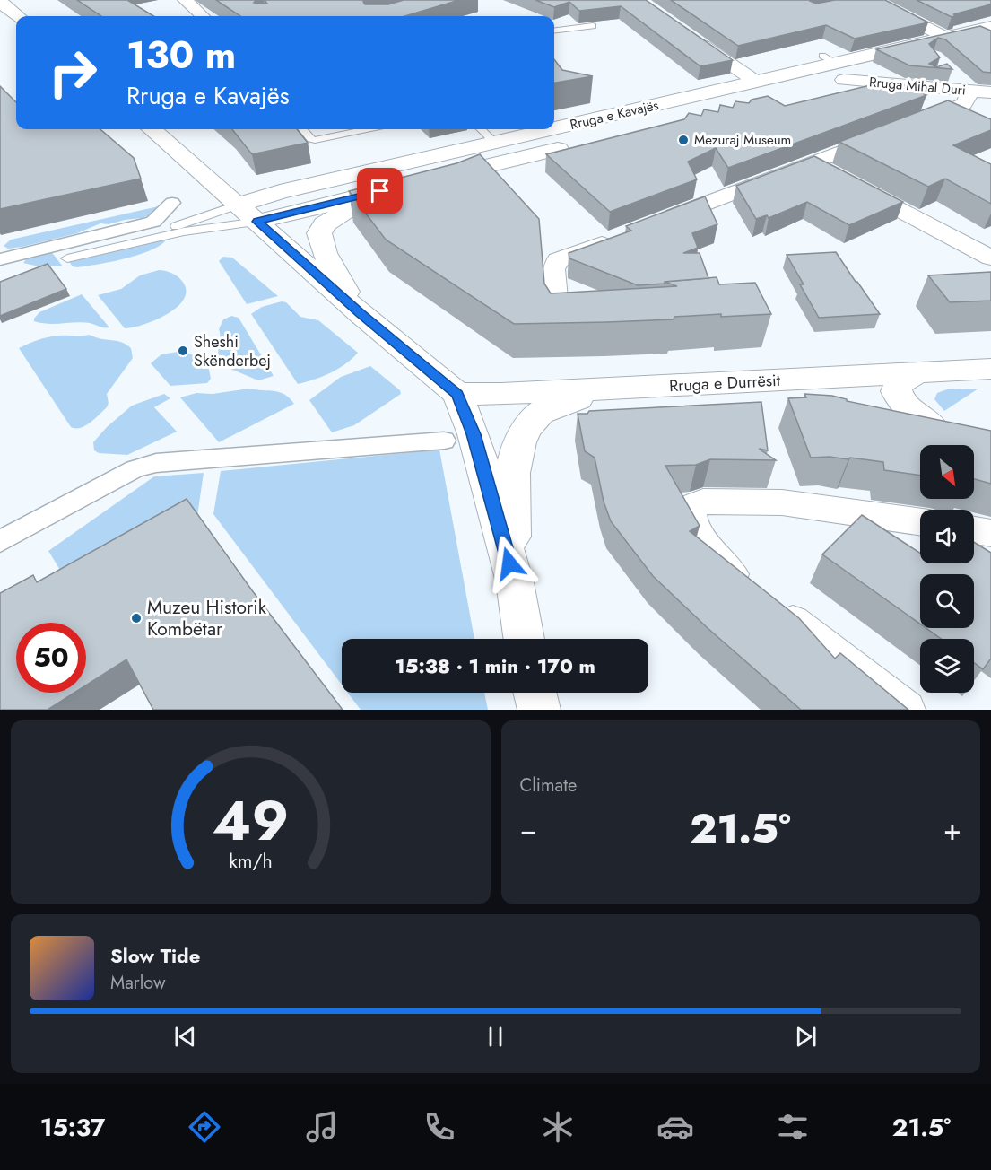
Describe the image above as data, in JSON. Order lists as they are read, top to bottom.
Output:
{
  "streets": {
    "main road": ["Rruga e Kavajës", "Rruga e Durrësit"],
    "street": ["Rruga Mihal Duri"]
  },
  "crossings": [
    ["Rruga Mihal Duri", "Rruga e Kavajës"]
  ],
  "places": ["Mezuraj Museum", "Sheshi Skënderbej", "Muzeu Historik Kombëtar"],
  "north": "bottom right",
  "page": {
    "turn": ["130 m", "Rruga e Kavajës"],
    "limit": "50",
    "trip": "15:38 · 1 min · 170 m",
    "tile": "Climate",
    "heat": ["−", "21.5°", "+"],
    "song": ["Slow Tide", "Marlow"],
    "tabs": ["15:37", "21.5°"],
    "gauge": ["49", "km/h"]
  }
}
